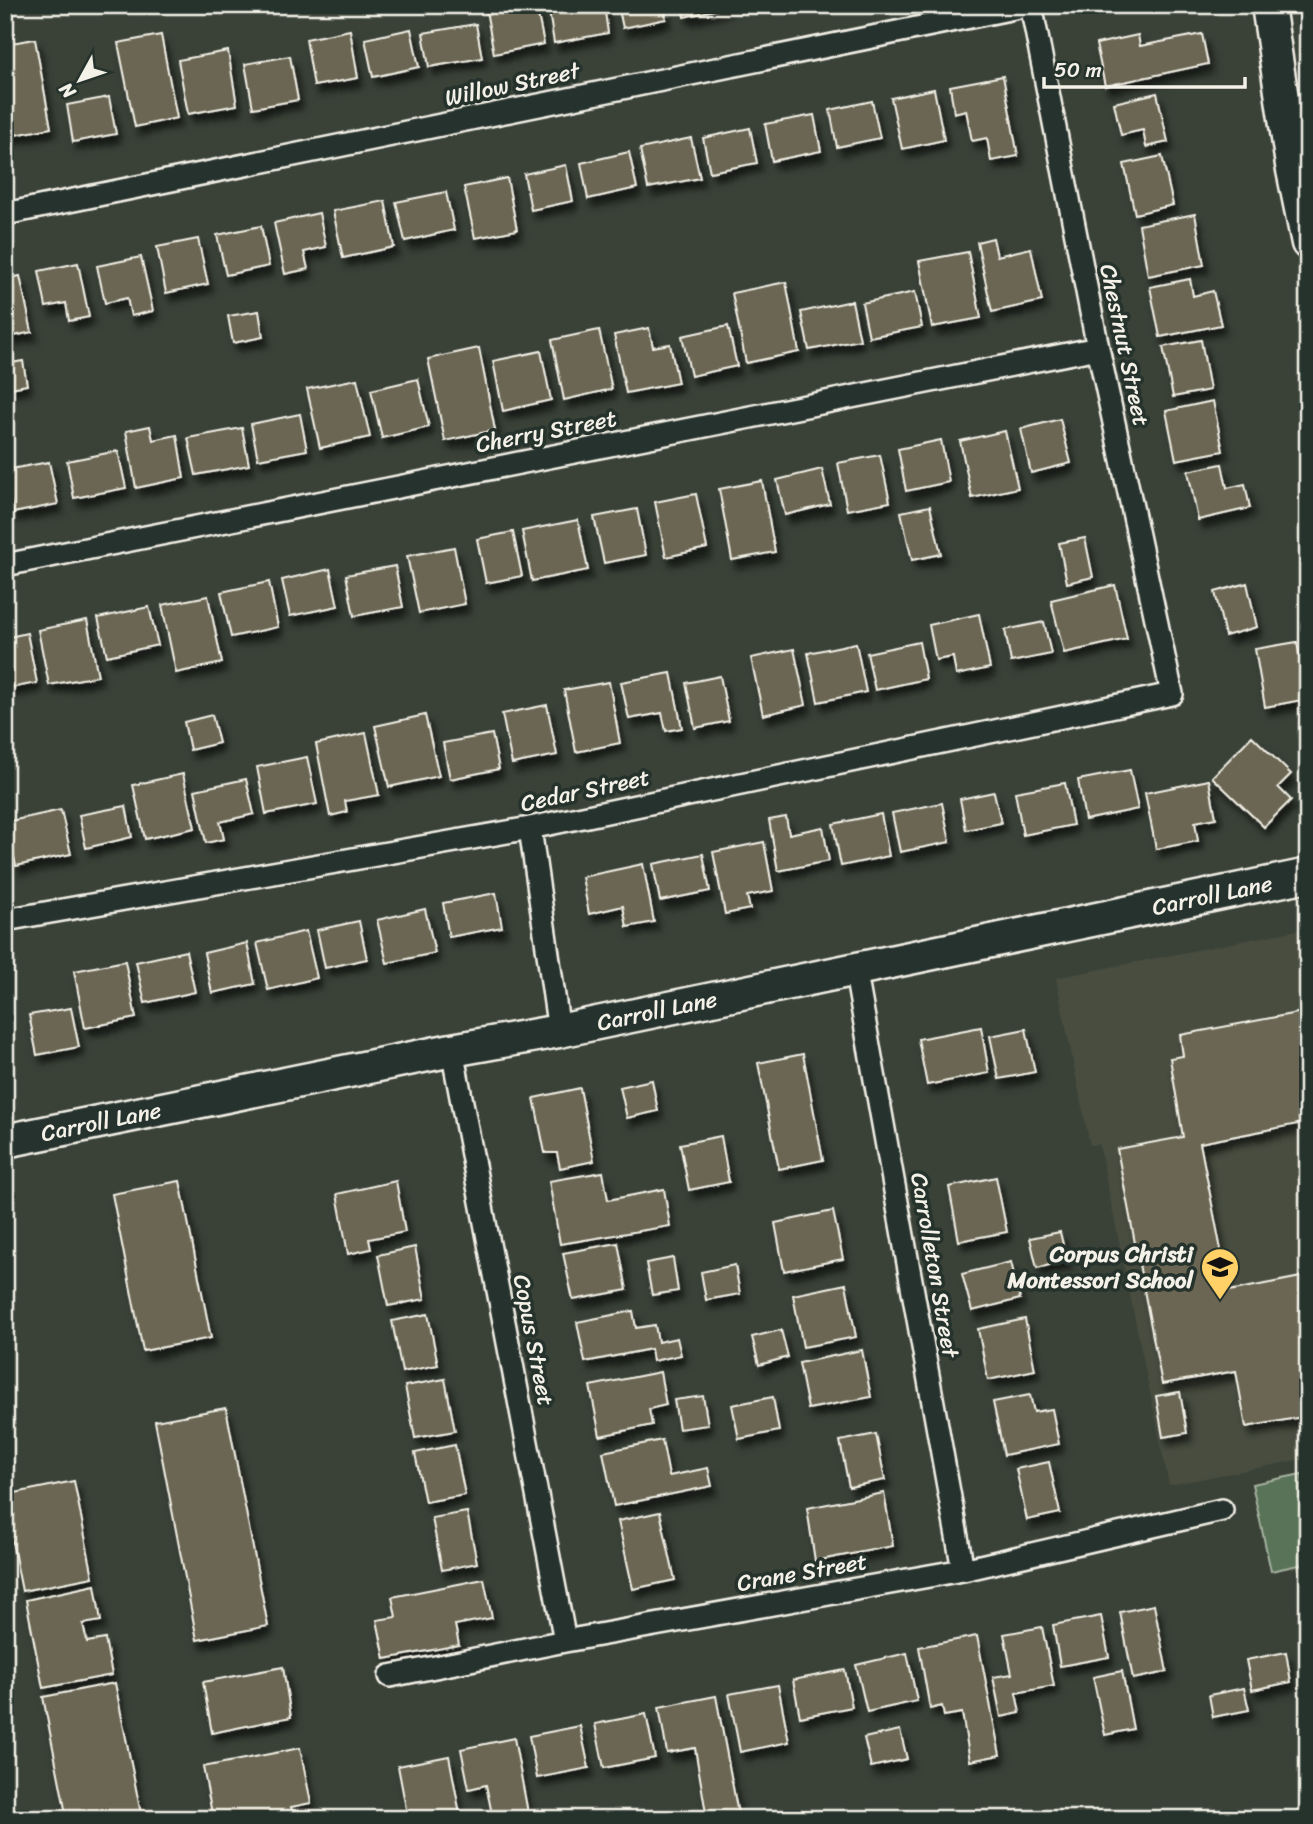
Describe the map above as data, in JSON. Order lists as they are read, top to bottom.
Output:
{
  "streets": {
    "street": [
      "Willow Street",
      "Chestnut Street",
      "Cherry Street",
      "Cedar Street",
      "Carroll Lane",
      "Carrolleton Street",
      "Copus Street",
      "Crane Street"
    ]
  },
  "crossings": [
    ["Willow Street", "Chestnut Street"],
    ["Chestnut Street", "Cherry Street"],
    ["Chestnut Street", "Cedar Street"],
    ["Carroll Lane", "Carrolleton Street"],
    ["Carroll Lane", "Copus Street"],
    ["Carrolleton Street", "Crane Street"],
    ["Copus Street", "Crane Street"]
  ],
  "places": {
    "school or university": ["Corpus Christi Montessori School"]
  },
  "scale_bar": "50 m",
  "north": "bottom left"
}
